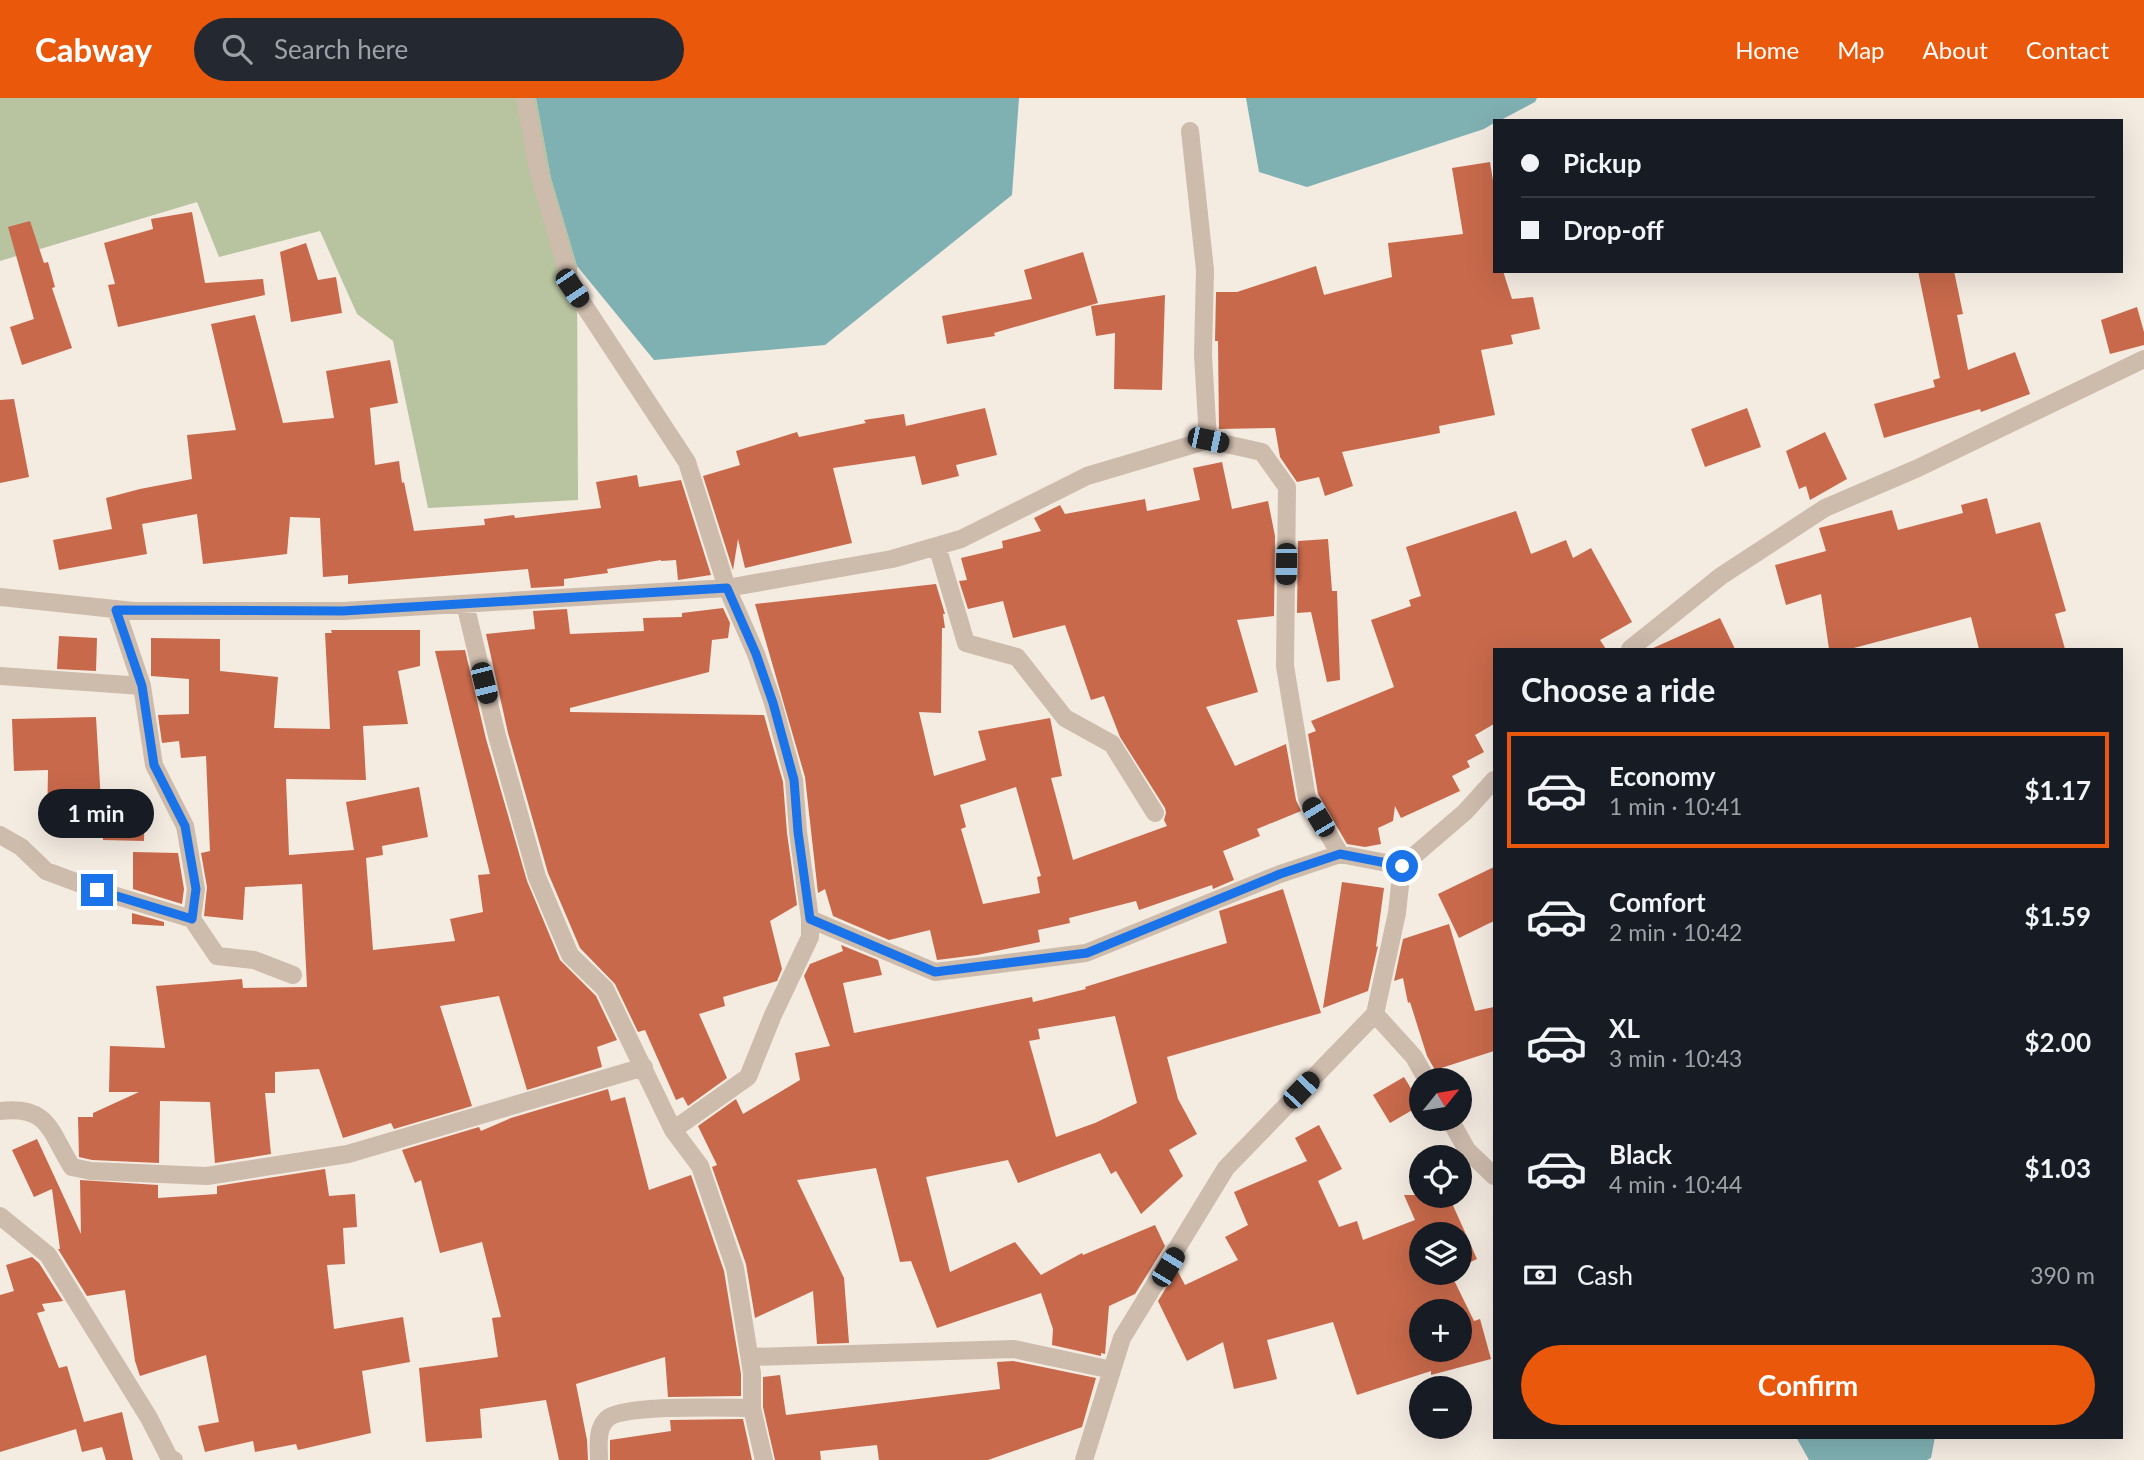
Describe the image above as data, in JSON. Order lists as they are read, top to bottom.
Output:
{
  "north": "top right",
  "page": {
    "header": "Cabway",
    "search": "Search here",
    "nav": [
      "Home",
      "Map",
      "About",
      "Contact"
    ],
    "banner": ["Pickup", "Drop-off"],
    "heading": "Choose a ride",
    "list": [
      {
        "name": "Economy",
        "note": "1 min · 10:41",
        "value": "$1.17"
      },
      {
        "name": "Comfort",
        "note": "2 min · 10:42",
        "value": "$1.59"
      },
      {
        "name": "XL",
        "note": "3 min · 10:43",
        "value": "$2.00"
      },
      {
        "name": "Black",
        "note": "4 min · 10:44",
        "value": "$1.03"
      }
    ],
    "bubble": "1 min",
    "map_buttons": ["+", "−"],
    "pay": ["Cash", "390 m"],
    "buttons": "Confirm"
  }
}
